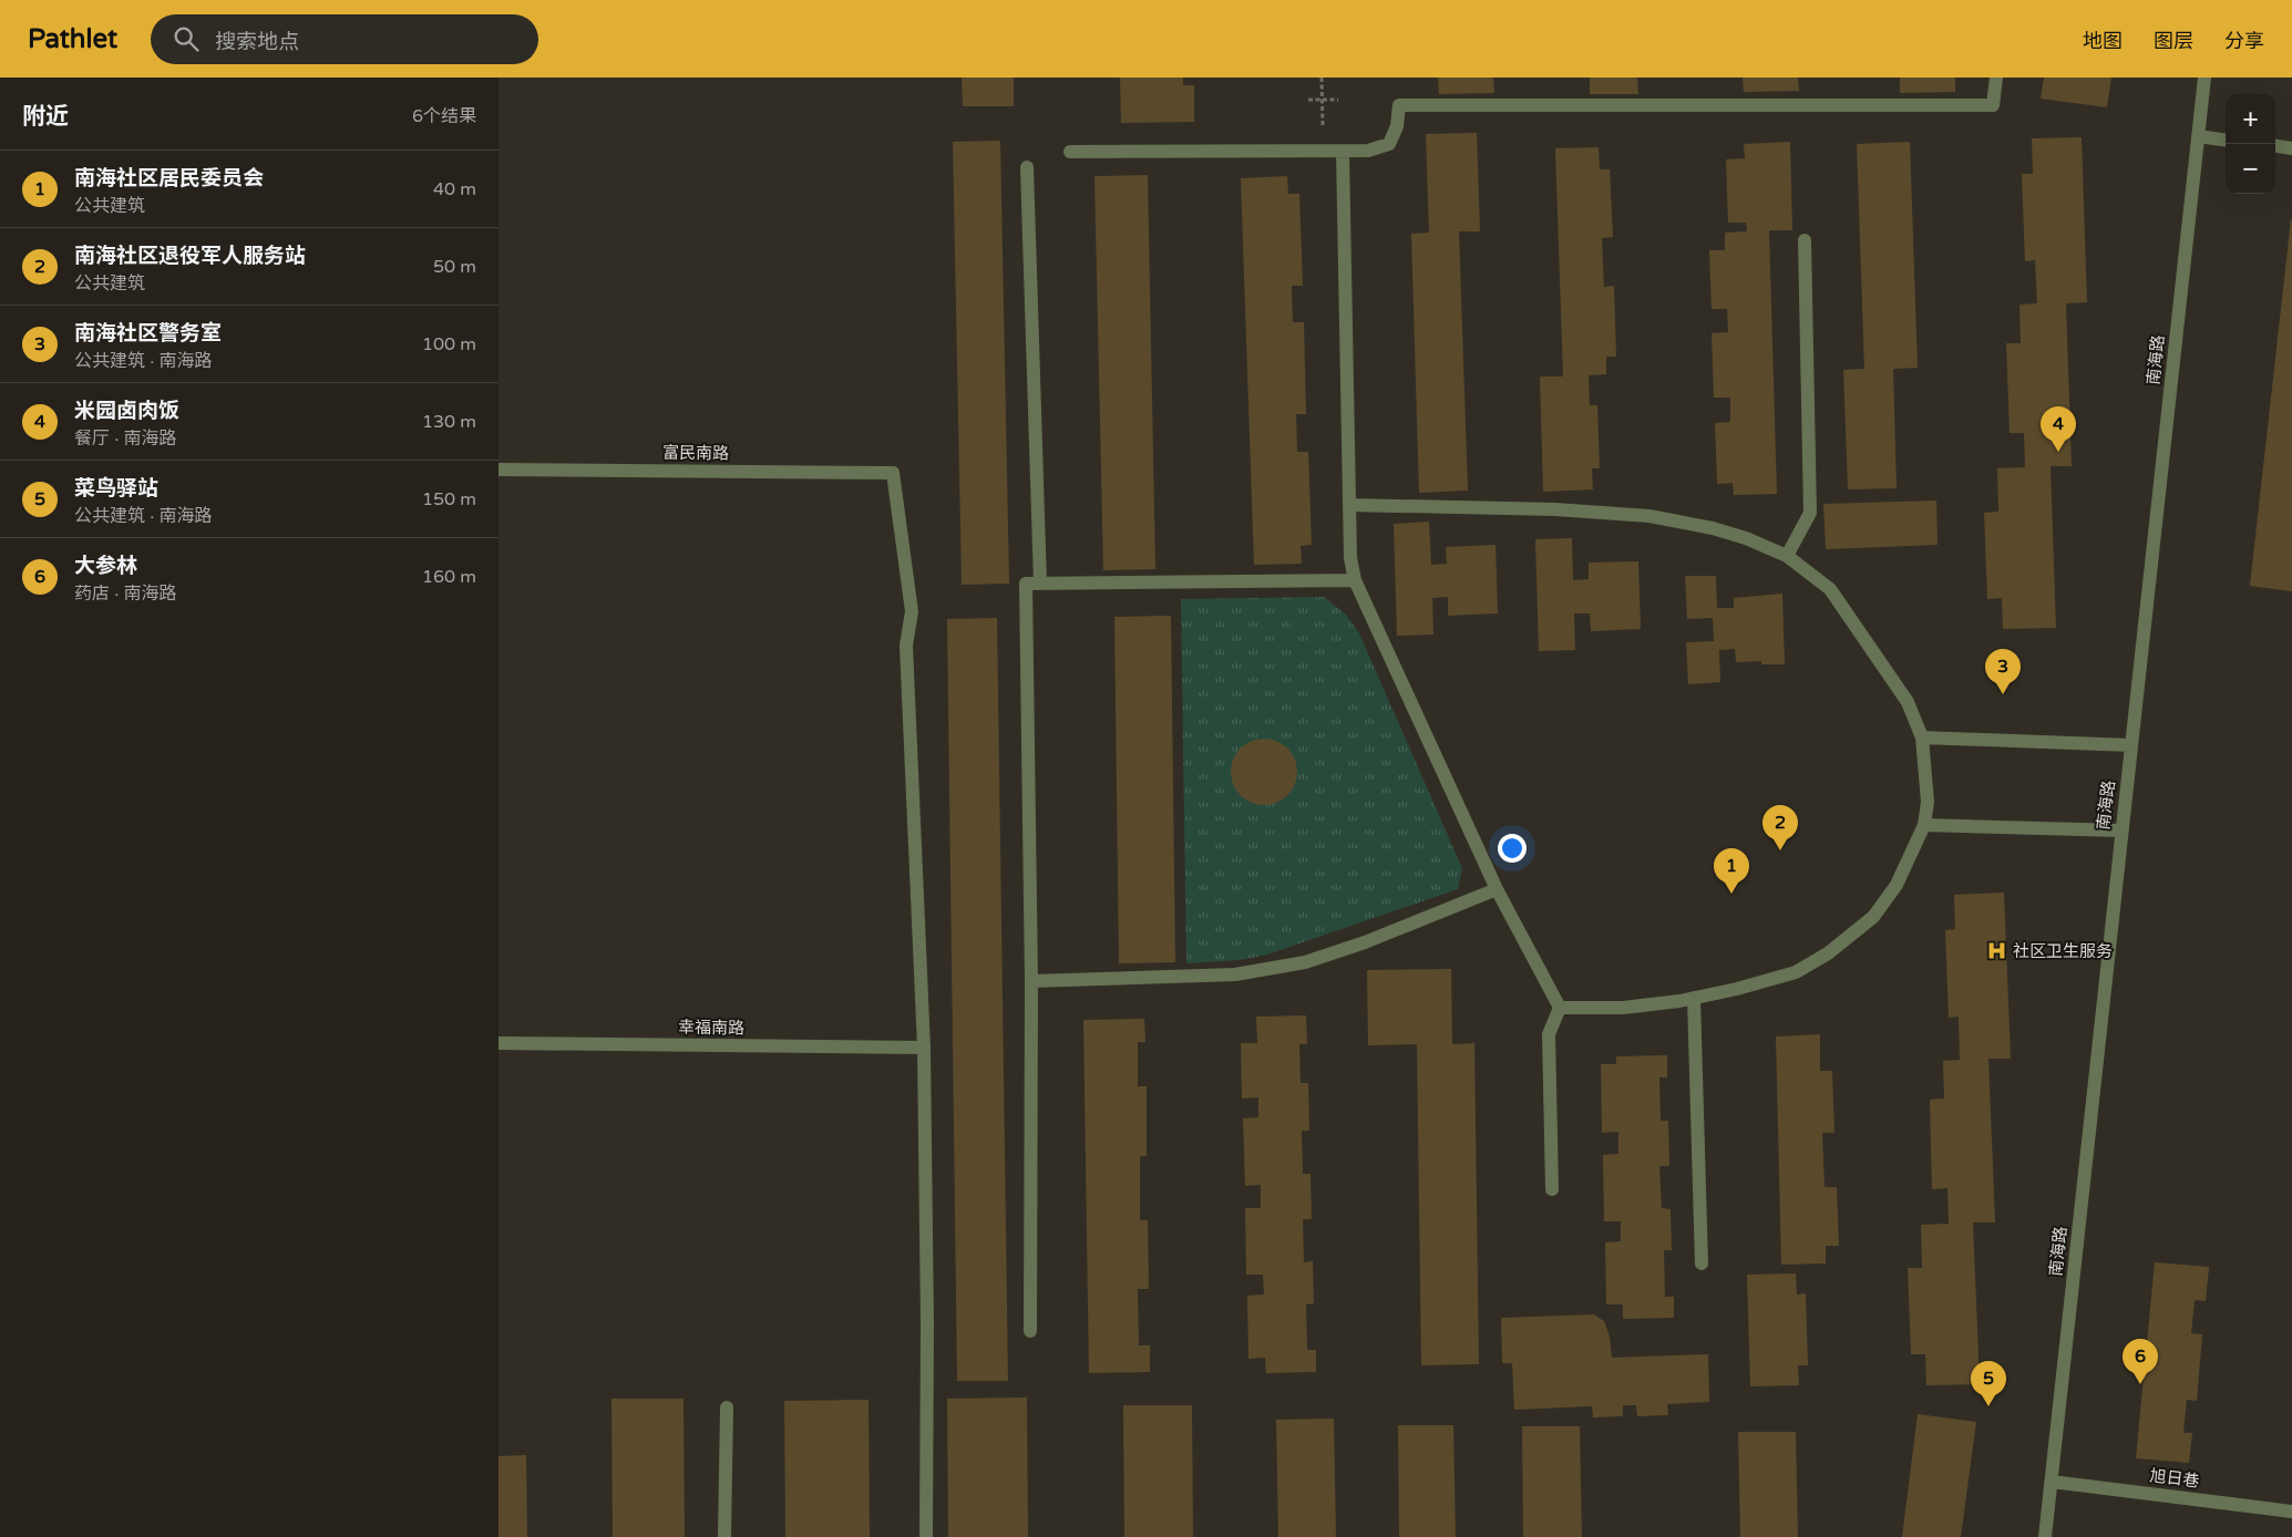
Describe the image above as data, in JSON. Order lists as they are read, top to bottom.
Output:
{
  "streets": {
    "street": [
      "南海路",
      "富民南路",
      "幸福南路",
      "旭日巷"
    ]
  },
  "crossings": [
    ["南海路", "旭日巷"],
    ["富民南路", "幸福南路"]
  ],
  "places": {
    "hospital": ["社区卫生服务"]
  },
  "page": {
    "header": "Pathlet",
    "search": "搜索地点",
    "nav": ["地图", "图层", "分享"],
    "heading": ["附近", "6个结果"],
    "map_buttons": ["+", "−"],
    "list": [
      {
        "mark": "1",
        "name": "南海社区居民委员会",
        "note": "公共建筑",
        "value": "40 m"
      },
      {
        "mark": "2",
        "name": "南海社区退役军人服务站",
        "note": "公共建筑",
        "value": "50 m"
      },
      {
        "mark": "3",
        "name": "南海社区警务室",
        "note": "公共建筑 · 南海路",
        "value": "100 m"
      },
      {
        "mark": "4",
        "name": "米园卤肉饭",
        "note": "餐厅 · 南海路",
        "value": "130 m"
      },
      {
        "mark": "5",
        "name": "菜鸟驿站",
        "note": "公共建筑 · 南海路",
        "value": "150 m"
      },
      {
        "mark": "6",
        "name": "大参林",
        "note": "药店 · 南海路",
        "value": "160 m"
      }
    ],
    "pins": [
      "4",
      "3",
      "2",
      "1",
      "6",
      "5"
    ]
  }
}
